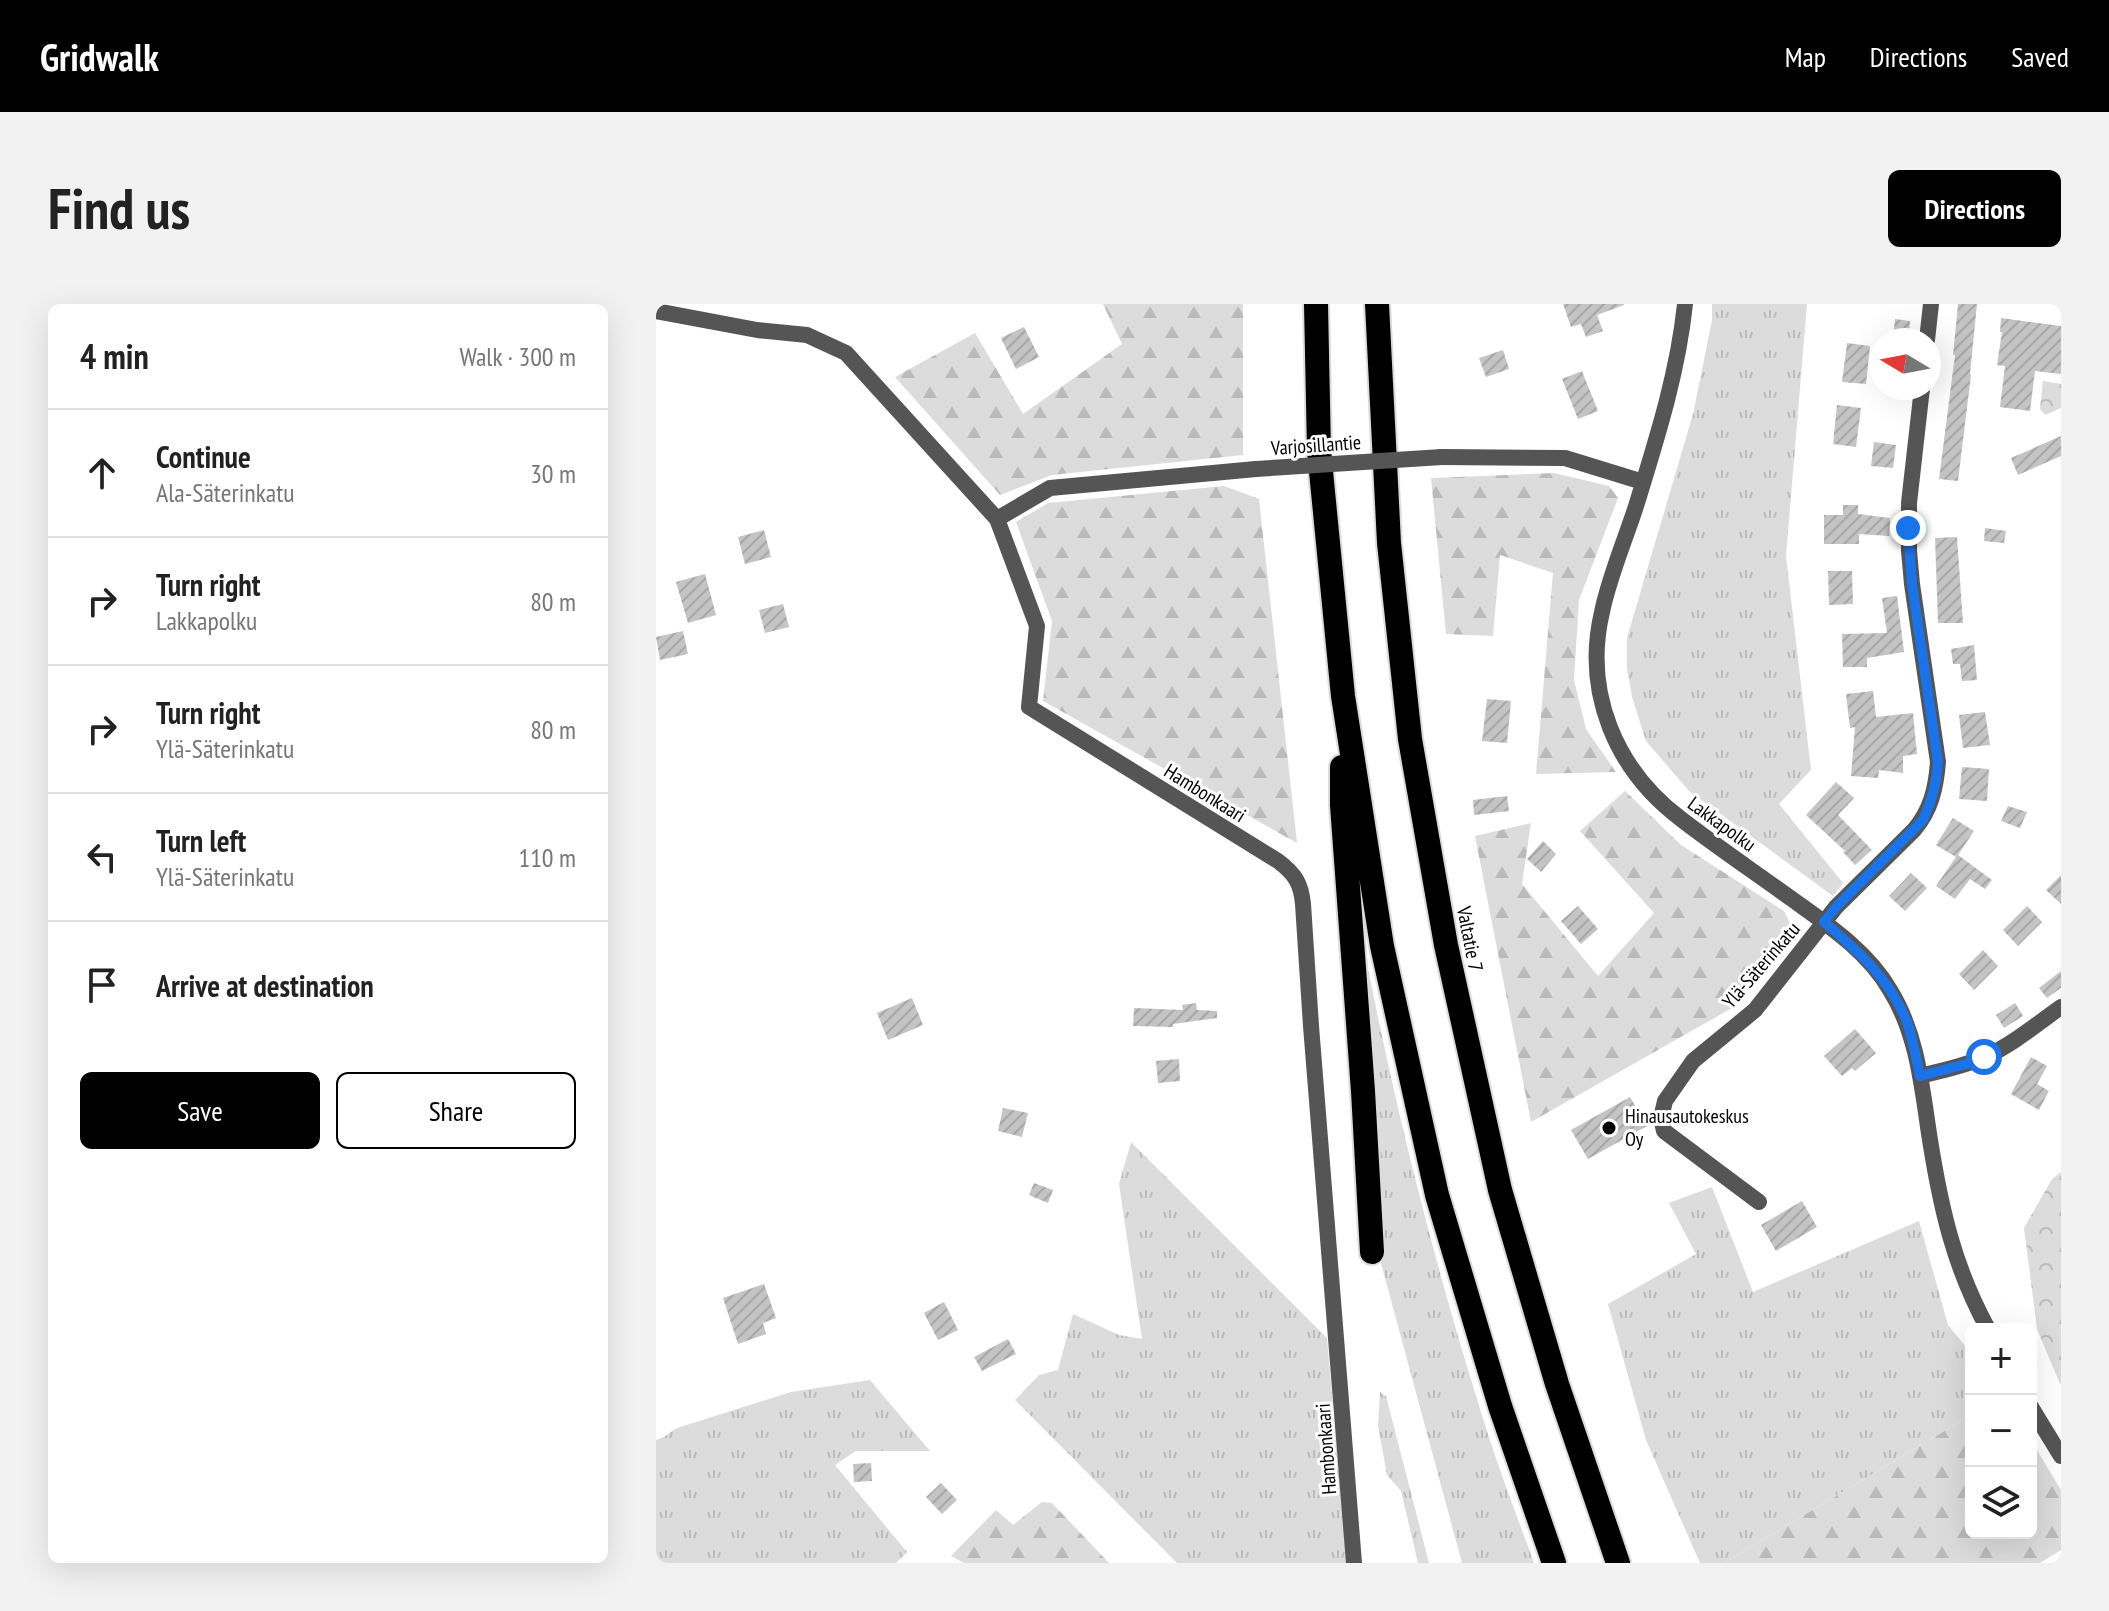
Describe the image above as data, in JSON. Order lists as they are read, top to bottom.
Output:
{
  "streets": {
    "highway": ["Valtatie 7"],
    "street": [
      "Varjosillantie",
      "Hambonkaari",
      "Lakkapolku",
      "Ylä-Säterinkatu"
    ]
  },
  "crossings": [
    ["Varjosillantie", "Hambonkaari"],
    ["Varjosillantie", "Lakkapolku"],
    ["Lakkapolku", "Ylä-Säterinkatu"]
  ],
  "places": ["Hinausautokeskus Oy"],
  "north": "left",
  "page": {
    "header": "Gridwalk",
    "nav": ["Map", "Directions", "Saved"],
    "buttons": [
      "Directions",
      ["Save", "Share"]
    ],
    "title": "Find us",
    "heading": ["4 min", "Walk · 300 m"],
    "list": [
      ["Continue", "Ala-Säterinkatu", "30 m"],
      ["Turn right", "Lakkapolku", "80 m"],
      ["Turn right", "Ylä-Säterinkatu", "80 m"],
      ["Turn left", "Ylä-Säterinkatu", "110 m"],
      "Arrive at destination"
    ],
    "map_buttons": ["+", "−"]
  }
}
